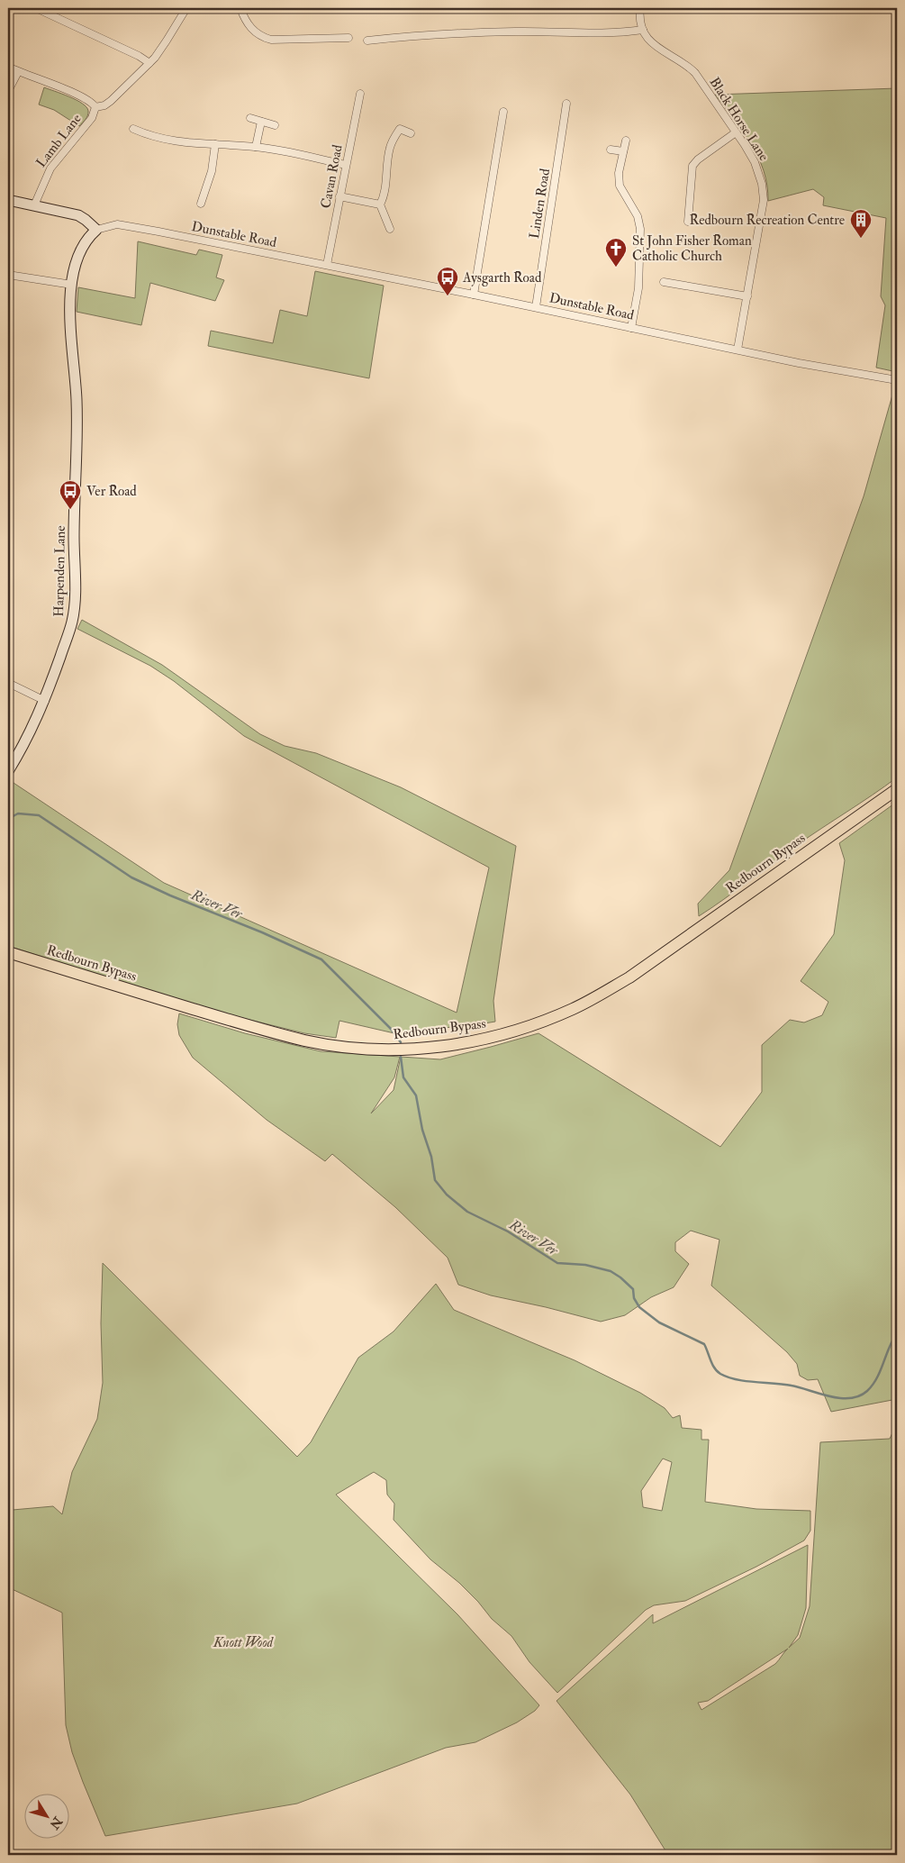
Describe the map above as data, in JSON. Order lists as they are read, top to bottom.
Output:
{
  "streets": {
    "main road": ["Redbourn Bypass"],
    "street": [
      "Black Horse Lane",
      "Lamb Lane",
      "Cavan Road",
      "Linden Road",
      "Dunstable Road",
      "Harpenden Lane"
    ]
  },
  "crossings": [
    ["Black Horse Lane", "Dunstable Road"],
    ["Cavan Road", "Dunstable Road"],
    ["Linden Road", "Dunstable Road"],
    ["Dunstable Road", "Harpenden Lane"]
  ],
  "water": ["River Ver"],
  "parks": ["Knott Wood"],
  "places": {
    "building": ["Redbourn Recreation Centre"],
    "church": ["St John Fisher Roman Catholic Church"],
    "bus stop": ["Aysgarth Road", "Ver Road"]
  },
  "north": "bottom right"
}
